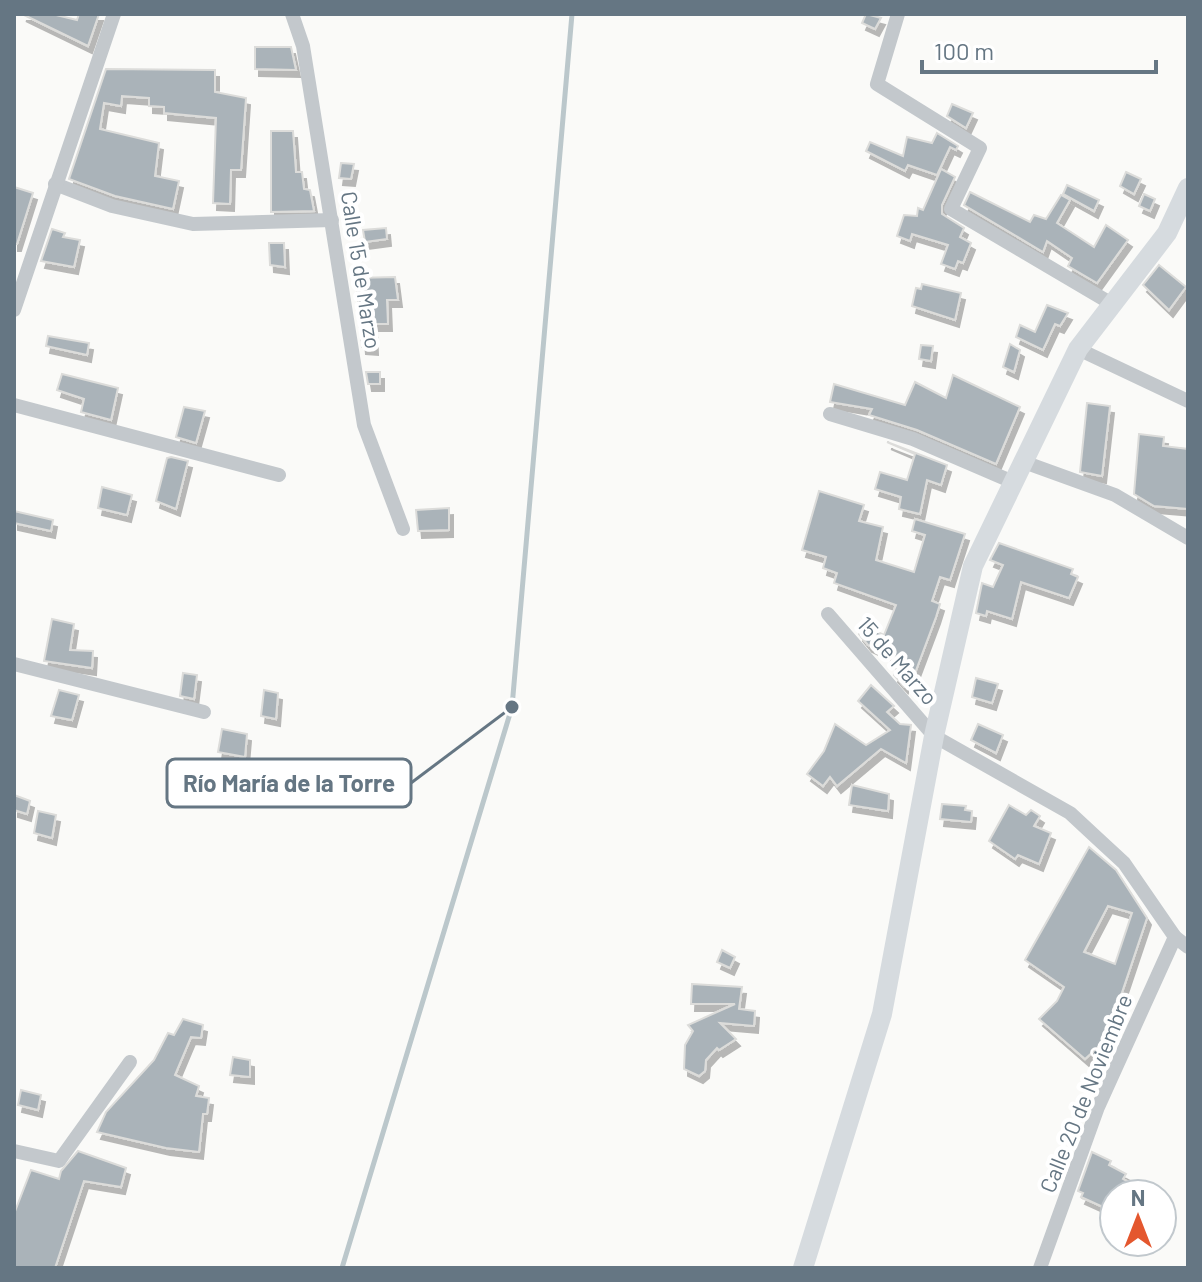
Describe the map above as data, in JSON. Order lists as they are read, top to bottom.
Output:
{
  "streets": {
    "street": ["Calle 15 de Marzo", "15 de Marzo", "Calle 20 de Noviembre"]
  },
  "crossings": [
    ["15 de Marzo", "Calle 20 de Noviembre"]
  ],
  "places": ["Río María de la Torre"],
  "scale_bar": "100 m",
  "north": "top"
}
